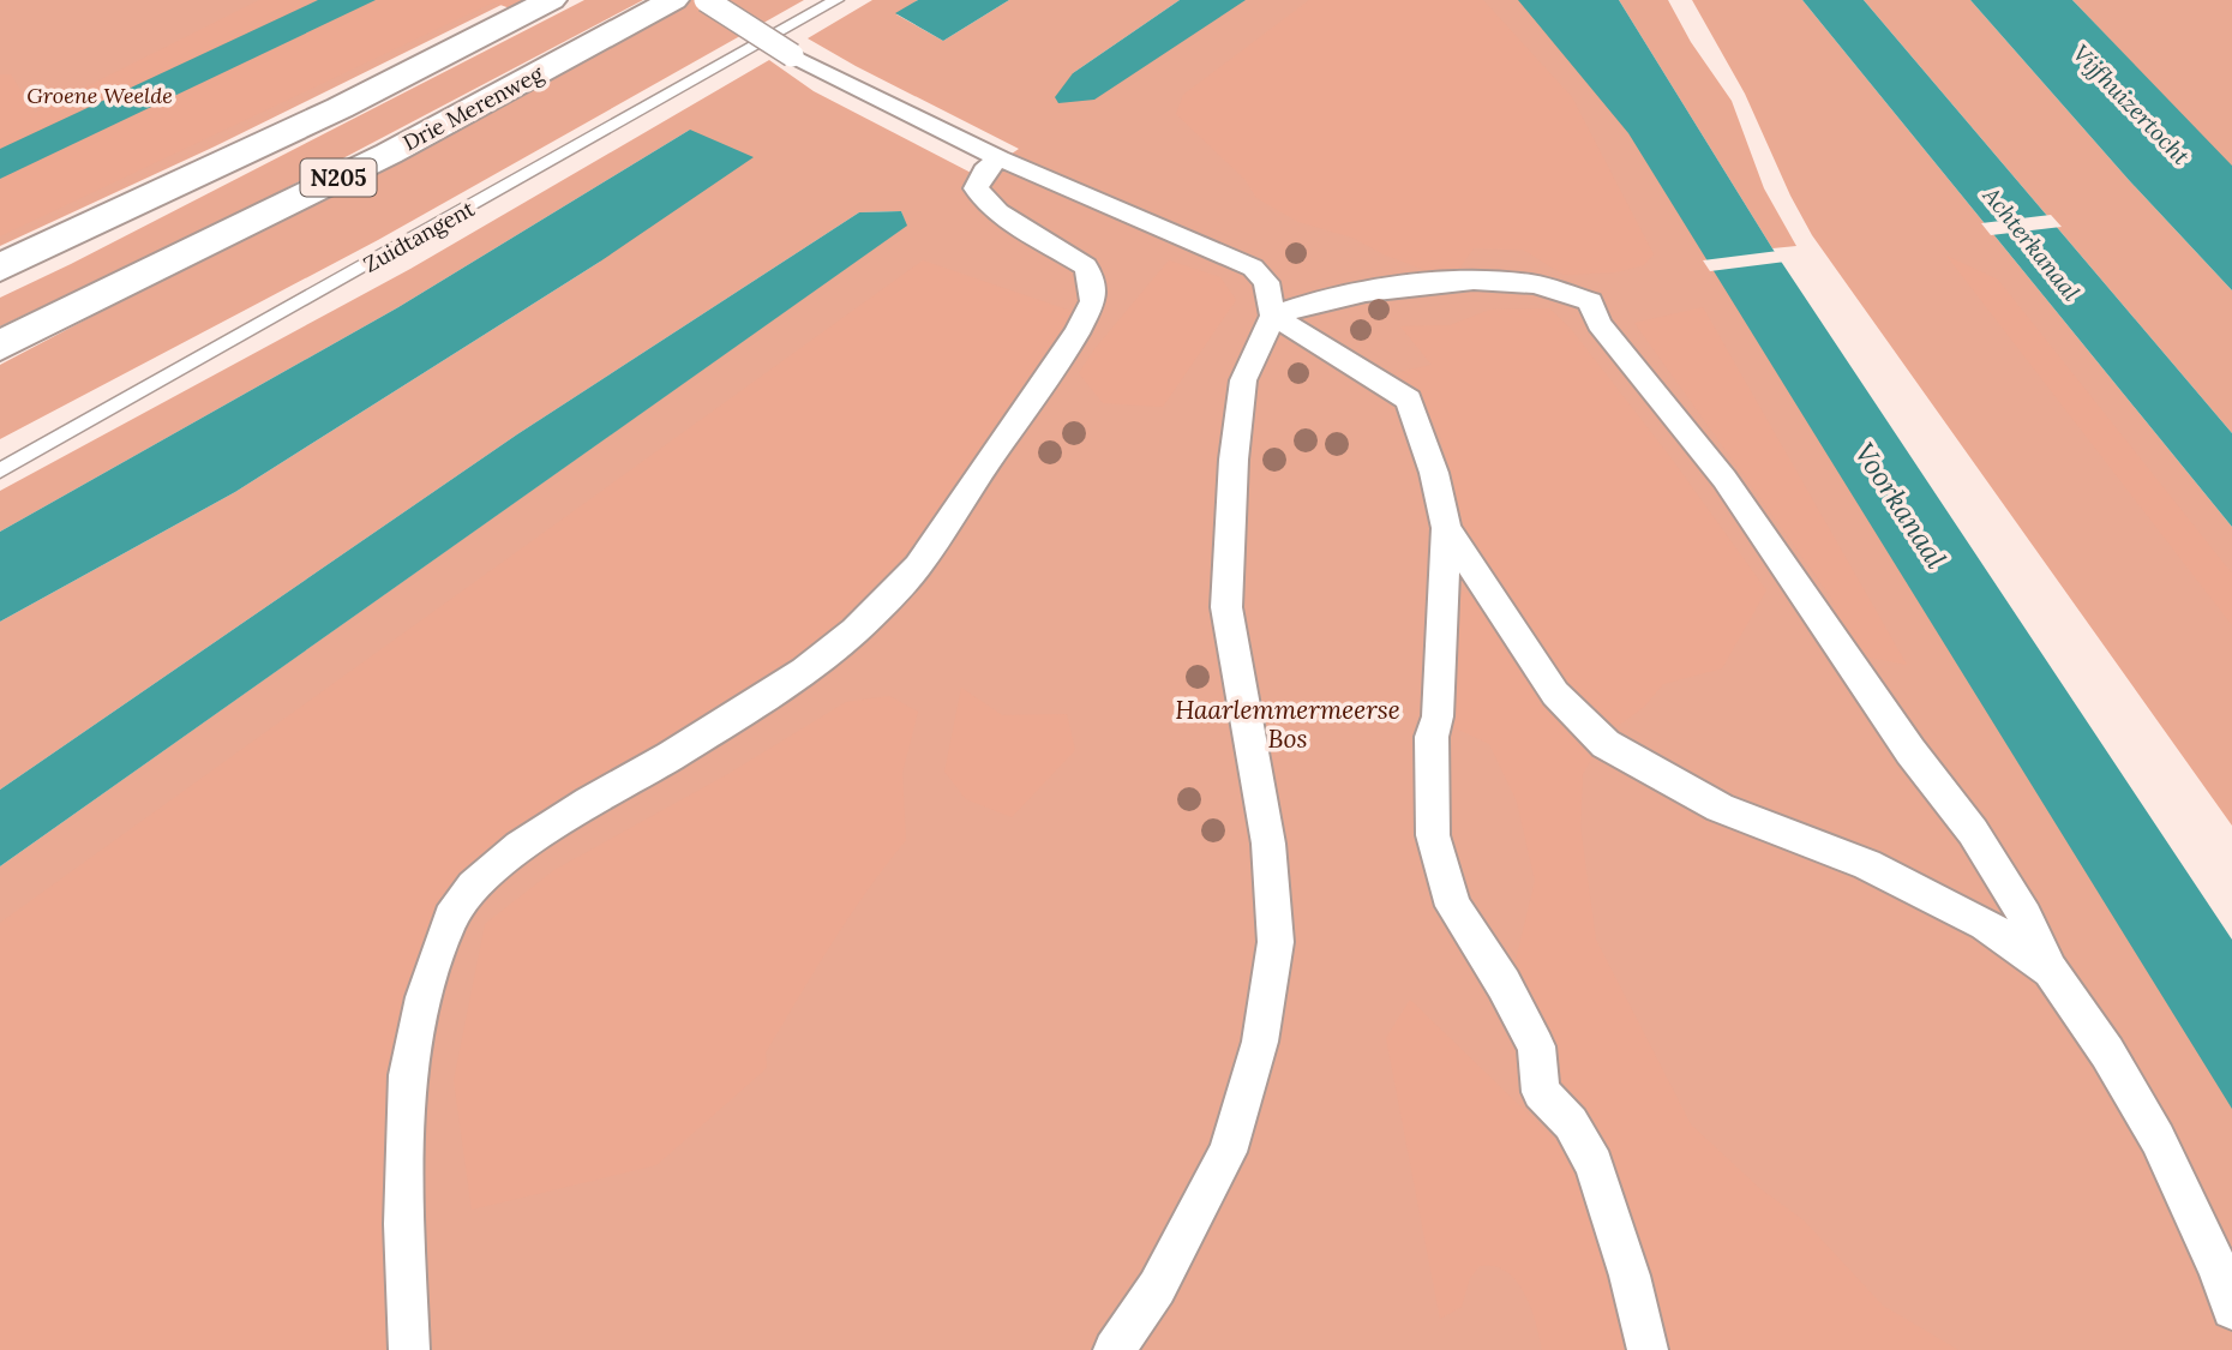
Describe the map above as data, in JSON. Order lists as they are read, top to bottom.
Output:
{
  "streets": {
    "highway": ["Drie Merenweg", "N205"],
    "lane": ["Zuidtangent"]
  },
  "water": ["Vijfhuizertocht", "Achterkanaal", "Voorkanaal"],
  "parks": ["Groene Weelde", "Haarlemmermeerse Bos"]
}
